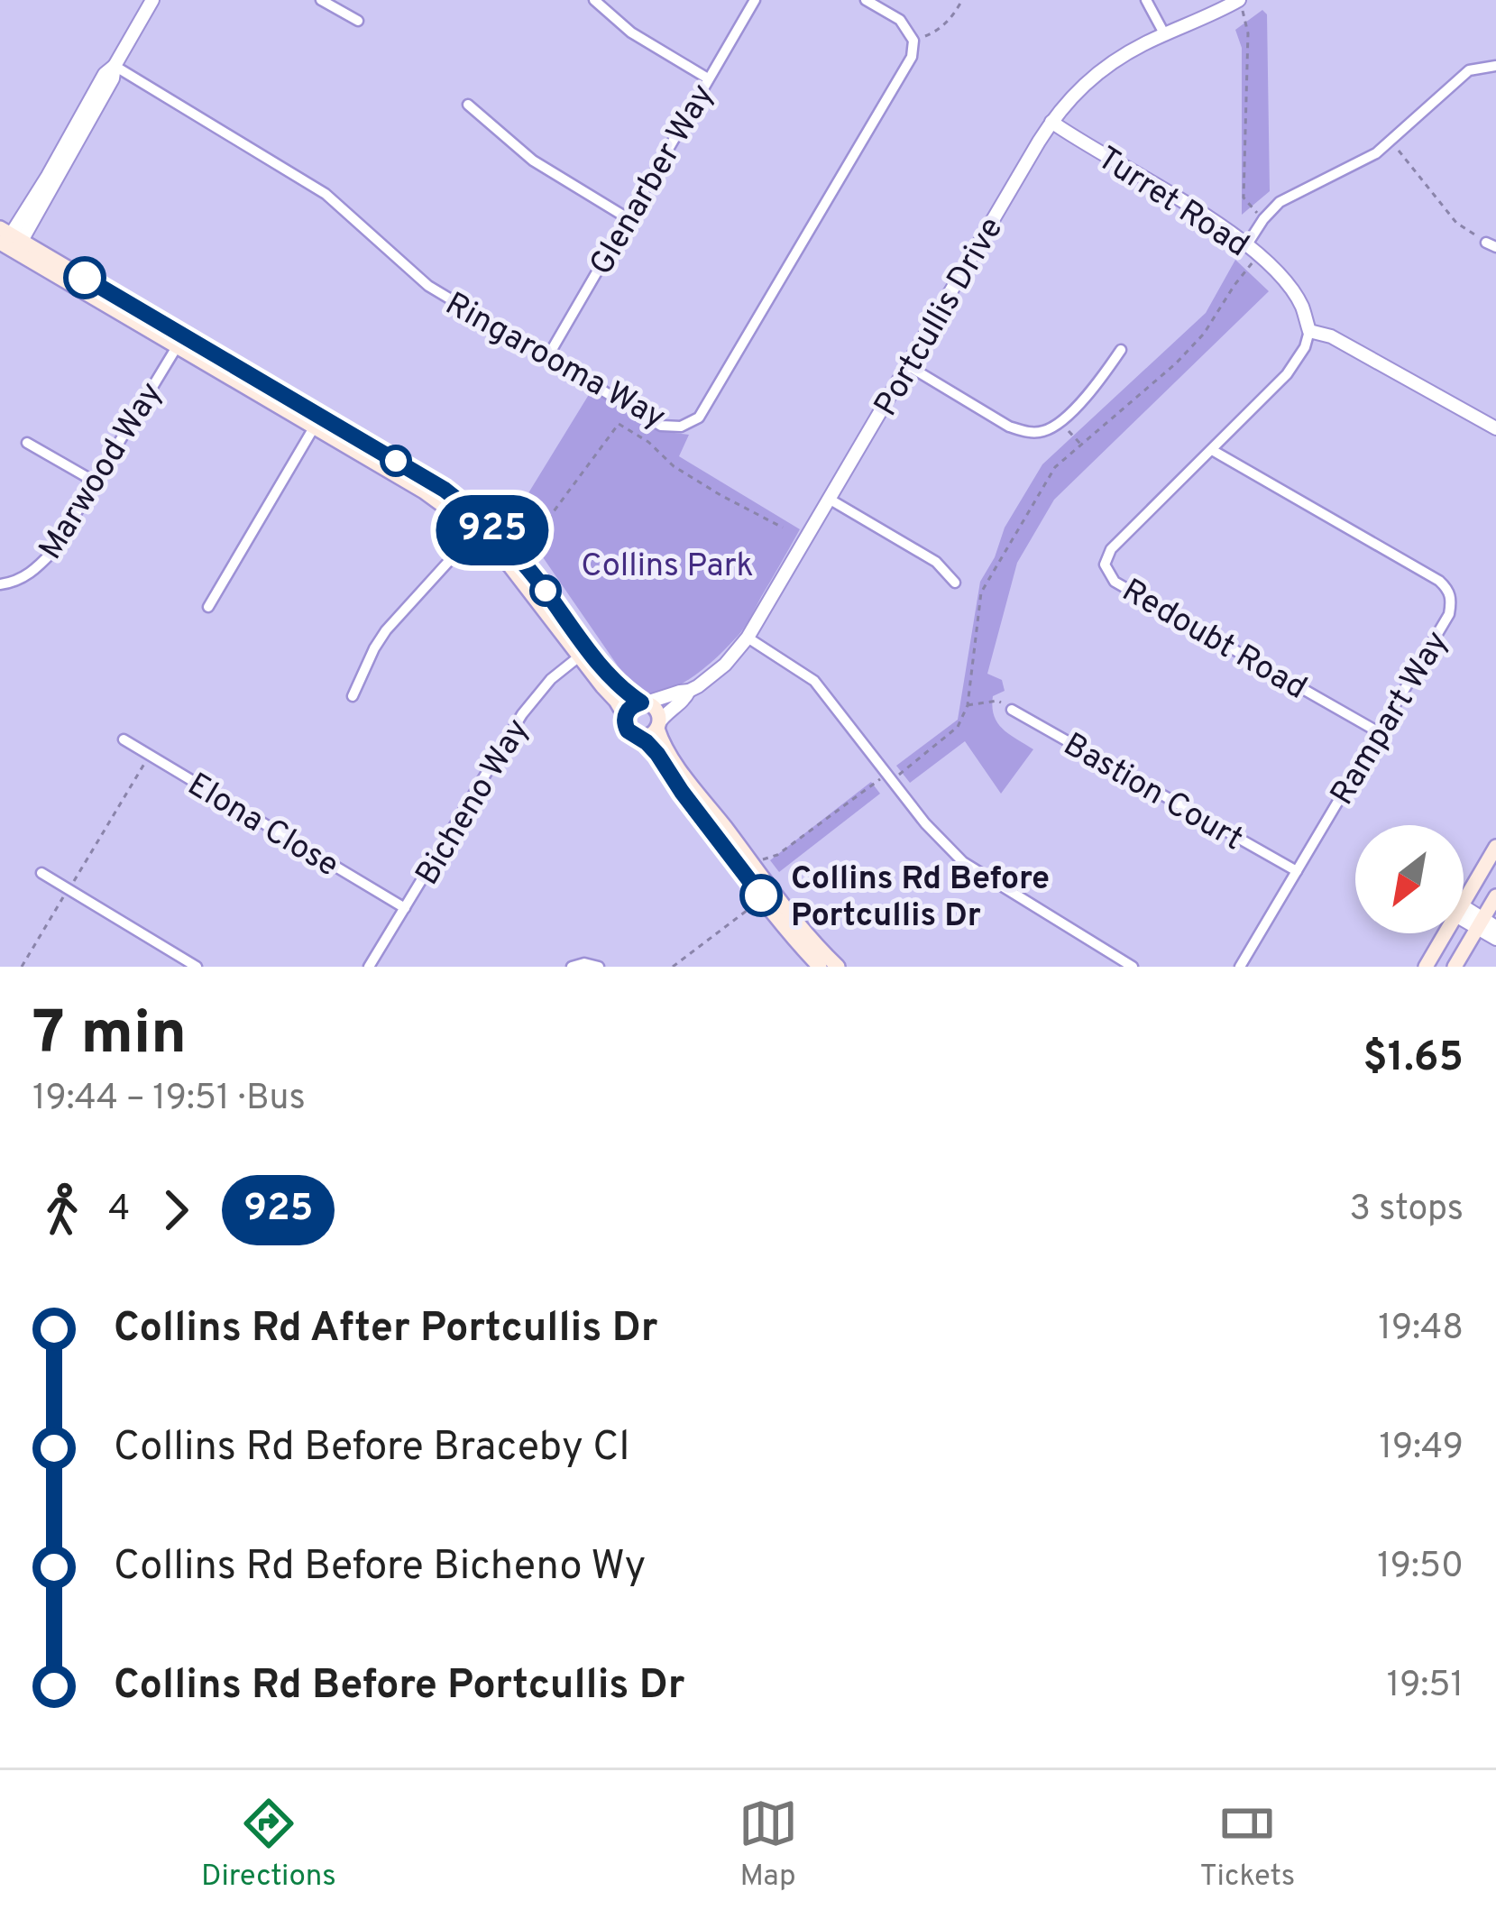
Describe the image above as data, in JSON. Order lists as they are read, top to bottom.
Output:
{
  "streets": {
    "street": [
      "Glenarber Way",
      "Turret Road",
      "Portcullis Drive",
      "Ringarooma Way",
      "Marwood Way",
      "Redoubt Road",
      "Rampart Way",
      "Bastion Court",
      "Bicheno Way",
      "Elona Close"
    ]
  },
  "crossings": [
    ["Glenarber Way", "Ringarooma Way"],
    ["Turret Road", "Portcullis Drive"],
    ["Turret Road", "Redoubt Road"],
    ["Redoubt Road", "Rampart Way"],
    ["Rampart Way", "Bastion Court"],
    ["Bicheno Way", "Elona Close"]
  ],
  "parks": ["Collins Park"],
  "places": ["Collins Rd Before Portcullis Dr"],
  "lines": ["bus line 925"],
  "north": "bottom left",
  "page": {
    "on_map": "925",
    "heading": ["7 min", "19:44 – 19:51 · Bus", "$1.65"],
    "legs": ["4", "925", "3 stops"],
    "list": [
      {
        "name": "Collins Rd After Portcullis Dr",
        "value": "19:48"
      },
      {
        "name": "Collins Rd Before Braceby Cl",
        "value": "19:49"
      },
      {
        "name": "Collins Rd Before Bicheno Wy",
        "value": "19:50"
      },
      {
        "name": "Collins Rd Before Portcullis Dr",
        "value": "19:51"
      }
    ],
    "tabs": ["Directions", "Map", "Tickets"]
  }
}
